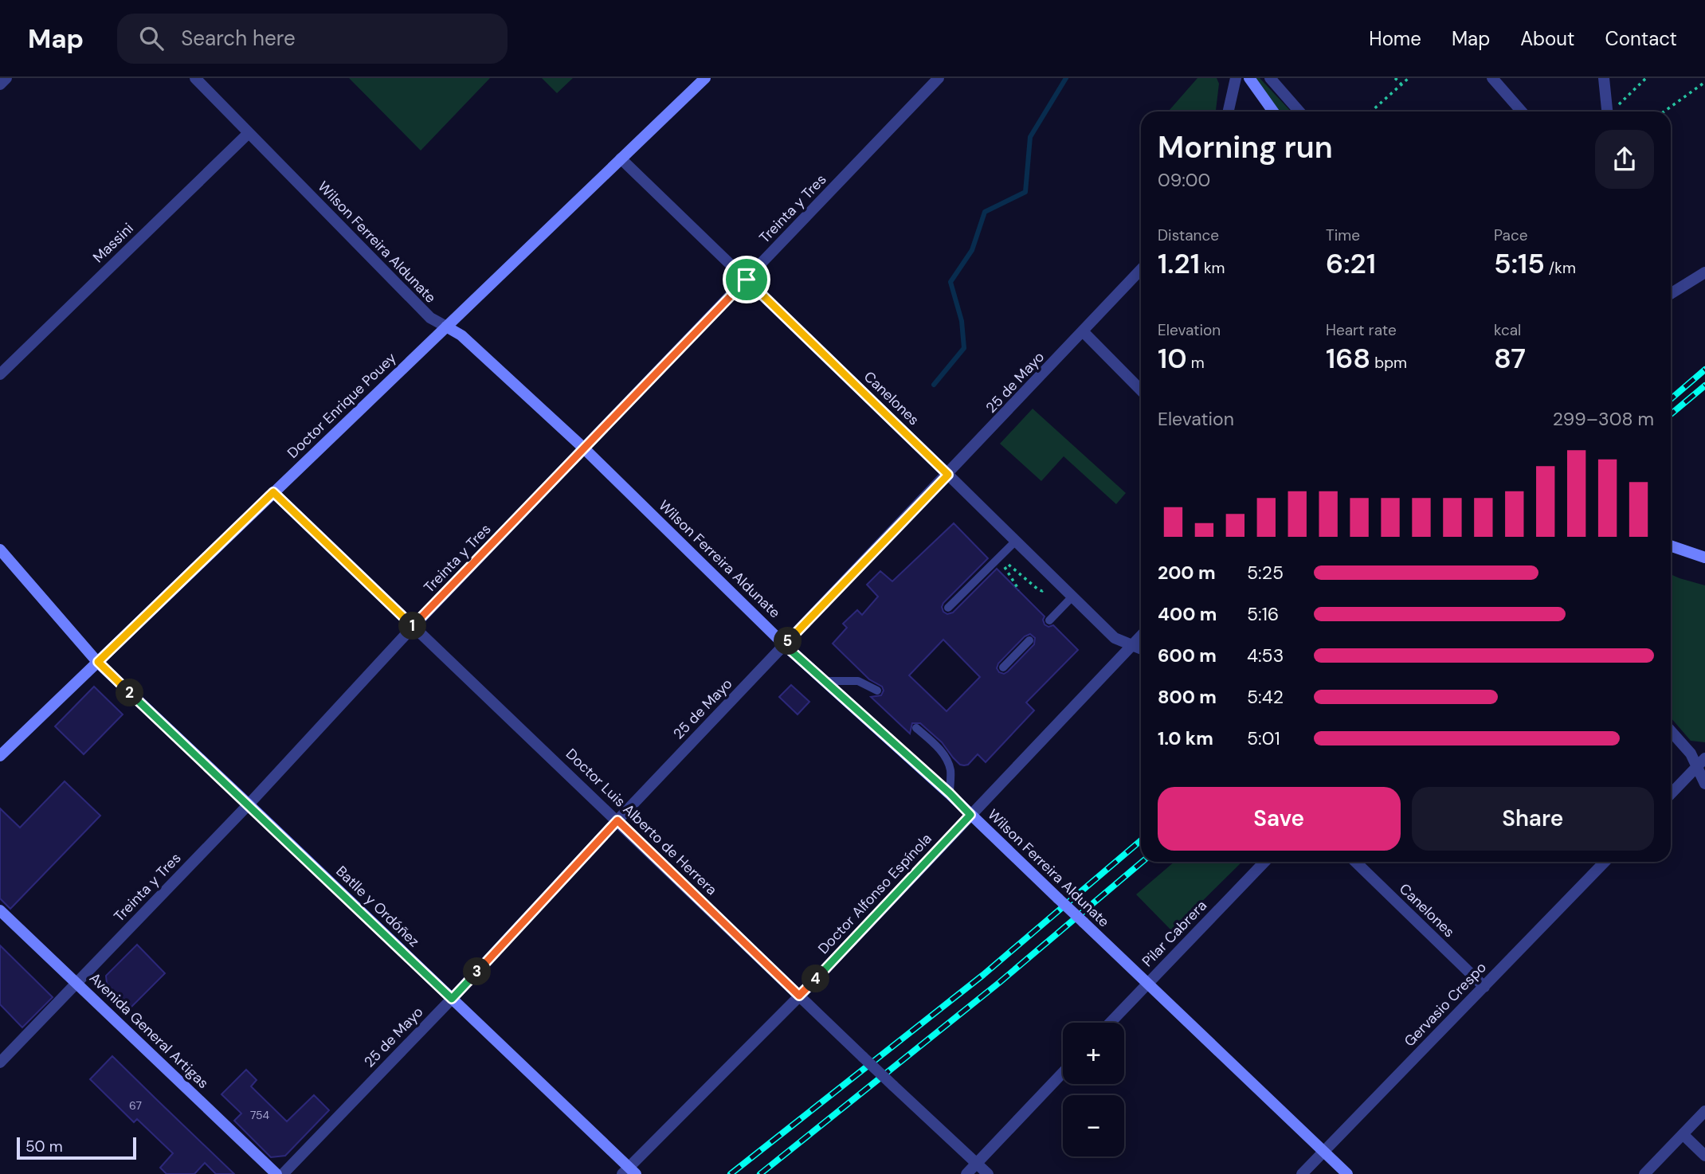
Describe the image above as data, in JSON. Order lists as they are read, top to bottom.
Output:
{
  "streets": {
    "street": [
      "Treinta y Tres",
      "Wilson Ferreira Aldunate",
      "Massini",
      "25 de Mayo",
      "Canelones",
      "Doctor Enrique Pouey",
      "Doctor Luis Alberto de Herrera",
      "Doctor Alfonso Espínola",
      "Batlle y Ordóñez",
      "Pilar Cabrera",
      "Gervasio Crespo",
      "Avenida General Artigas"
    ]
  },
  "crossings": [
    ["Treinta y Tres", "Wilson Ferreira Aldunate"],
    ["Treinta y Tres", "Canelones"],
    ["Treinta y Tres", "Doctor Luis Alberto de Herrera"],
    ["Treinta y Tres", "Batlle y Ordóñez"],
    ["Treinta y Tres", "Avenida General Artigas"],
    ["Wilson Ferreira Aldunate", "Massini"],
    ["Wilson Ferreira Aldunate", "25 de Mayo"],
    ["Wilson Ferreira Aldunate", "Doctor Enrique Pouey"],
    ["Wilson Ferreira Aldunate", "Doctor Alfonso Espínola"],
    ["Wilson Ferreira Aldunate", "Pilar Cabrera"],
    ["Wilson Ferreira Aldunate", "Gervasio Crespo"],
    ["25 de Mayo", "Canelones"],
    ["25 de Mayo", "Doctor Luis Alberto de Herrera"],
    ["25 de Mayo", "Batlle y Ordóñez"],
    ["Canelones", "Doctor Enrique Pouey"],
    ["Canelones", "Doctor Alfonso Espínola"],
    ["Canelones", "Gervasio Crespo"],
    ["Doctor Enrique Pouey", "Doctor Luis Alberto de Herrera"],
    ["Doctor Enrique Pouey", "Batlle y Ordóñez"],
    ["Doctor Luis Alberto de Herrera", "Doctor Alfonso Espínola"],
    ["Doctor Alfonso Espínola", "Batlle y Ordóñez"]
  ],
  "house_numbers": ["67", "754"],
  "scale_bar": "50 m",
  "page": {
    "header": "Map",
    "search": "Search here",
    "nav": [
      "Home",
      "Map",
      "About",
      "Contact"
    ],
    "heading": ["Morning run", "09:00"],
    "stats": [
      ["Distance", "1.21 km"],
      ["Time", "6:21"],
      ["Pace", "5:15 /km"],
      ["Elevation", "10 m"],
      ["Heart rate", "168 bpm"],
      ["kcal", "87"]
    ],
    "chart": ["Elevation", "299–308 m"],
    "list": [
      {
        "name": "200 m",
        "note": "5:25"
      },
      {
        "name": "400 m",
        "note": "5:16"
      },
      {
        "name": "600 m",
        "note": "4:53"
      },
      {
        "name": "800 m",
        "note": "5:42"
      },
      {
        "name": "1.0 km",
        "note": "5:01"
      }
    ],
    "pins": [
      "1",
      "5",
      "2",
      "3",
      "4"
    ],
    "buttons": ["Save", "Share"],
    "map_buttons": ["+", "−"],
    "scale": "50 m"
  }
}
